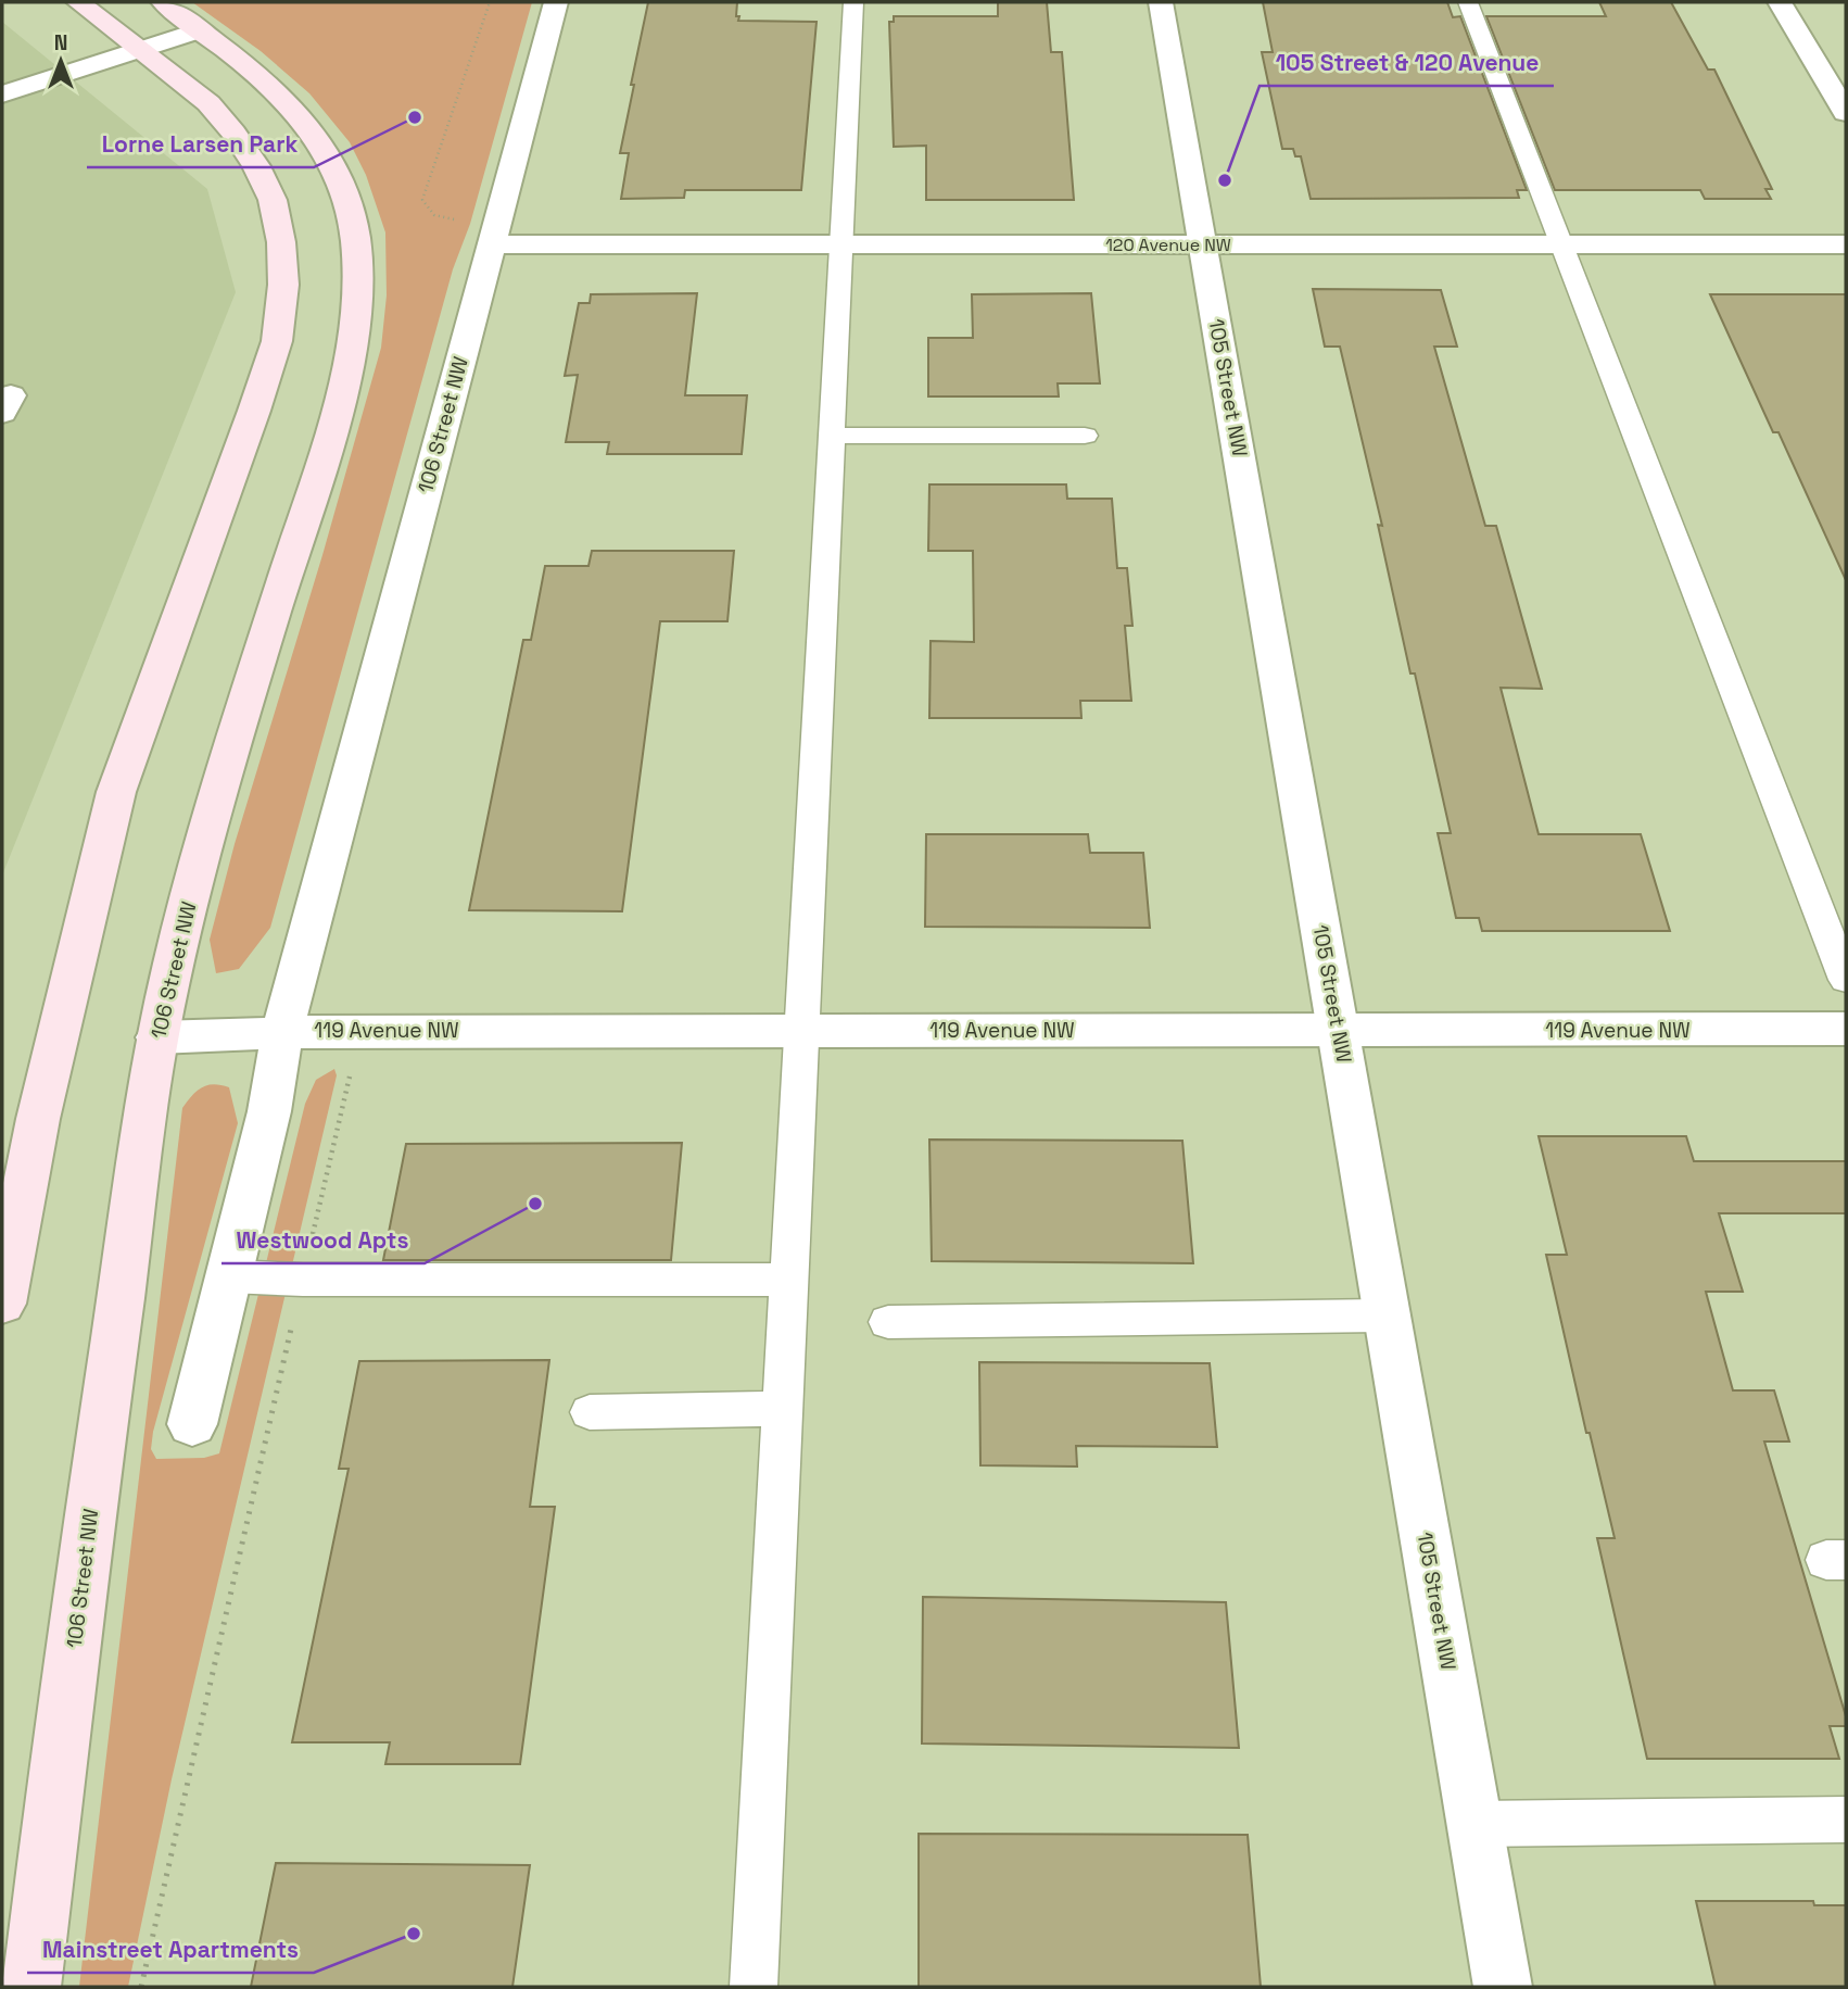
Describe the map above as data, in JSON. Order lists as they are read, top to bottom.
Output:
{
  "streets": {
    "main road": ["106 Street NW"],
    "street": ["120 Avenue NW", "105 Street NW", "119 Avenue NW"]
  },
  "crossings": [
    ["120 Avenue NW", "105 Street NW"],
    ["120 Avenue NW", "106 Street NW"],
    ["105 Street NW", "119 Avenue NW"],
    ["106 Street NW", "119 Avenue NW"]
  ],
  "places": [
    "Lorne Larsen Park",
    "105 Street & 120 Avenue",
    "Westwood Apts",
    "Mainstreet Apartments"
  ],
  "north": "top"
}
